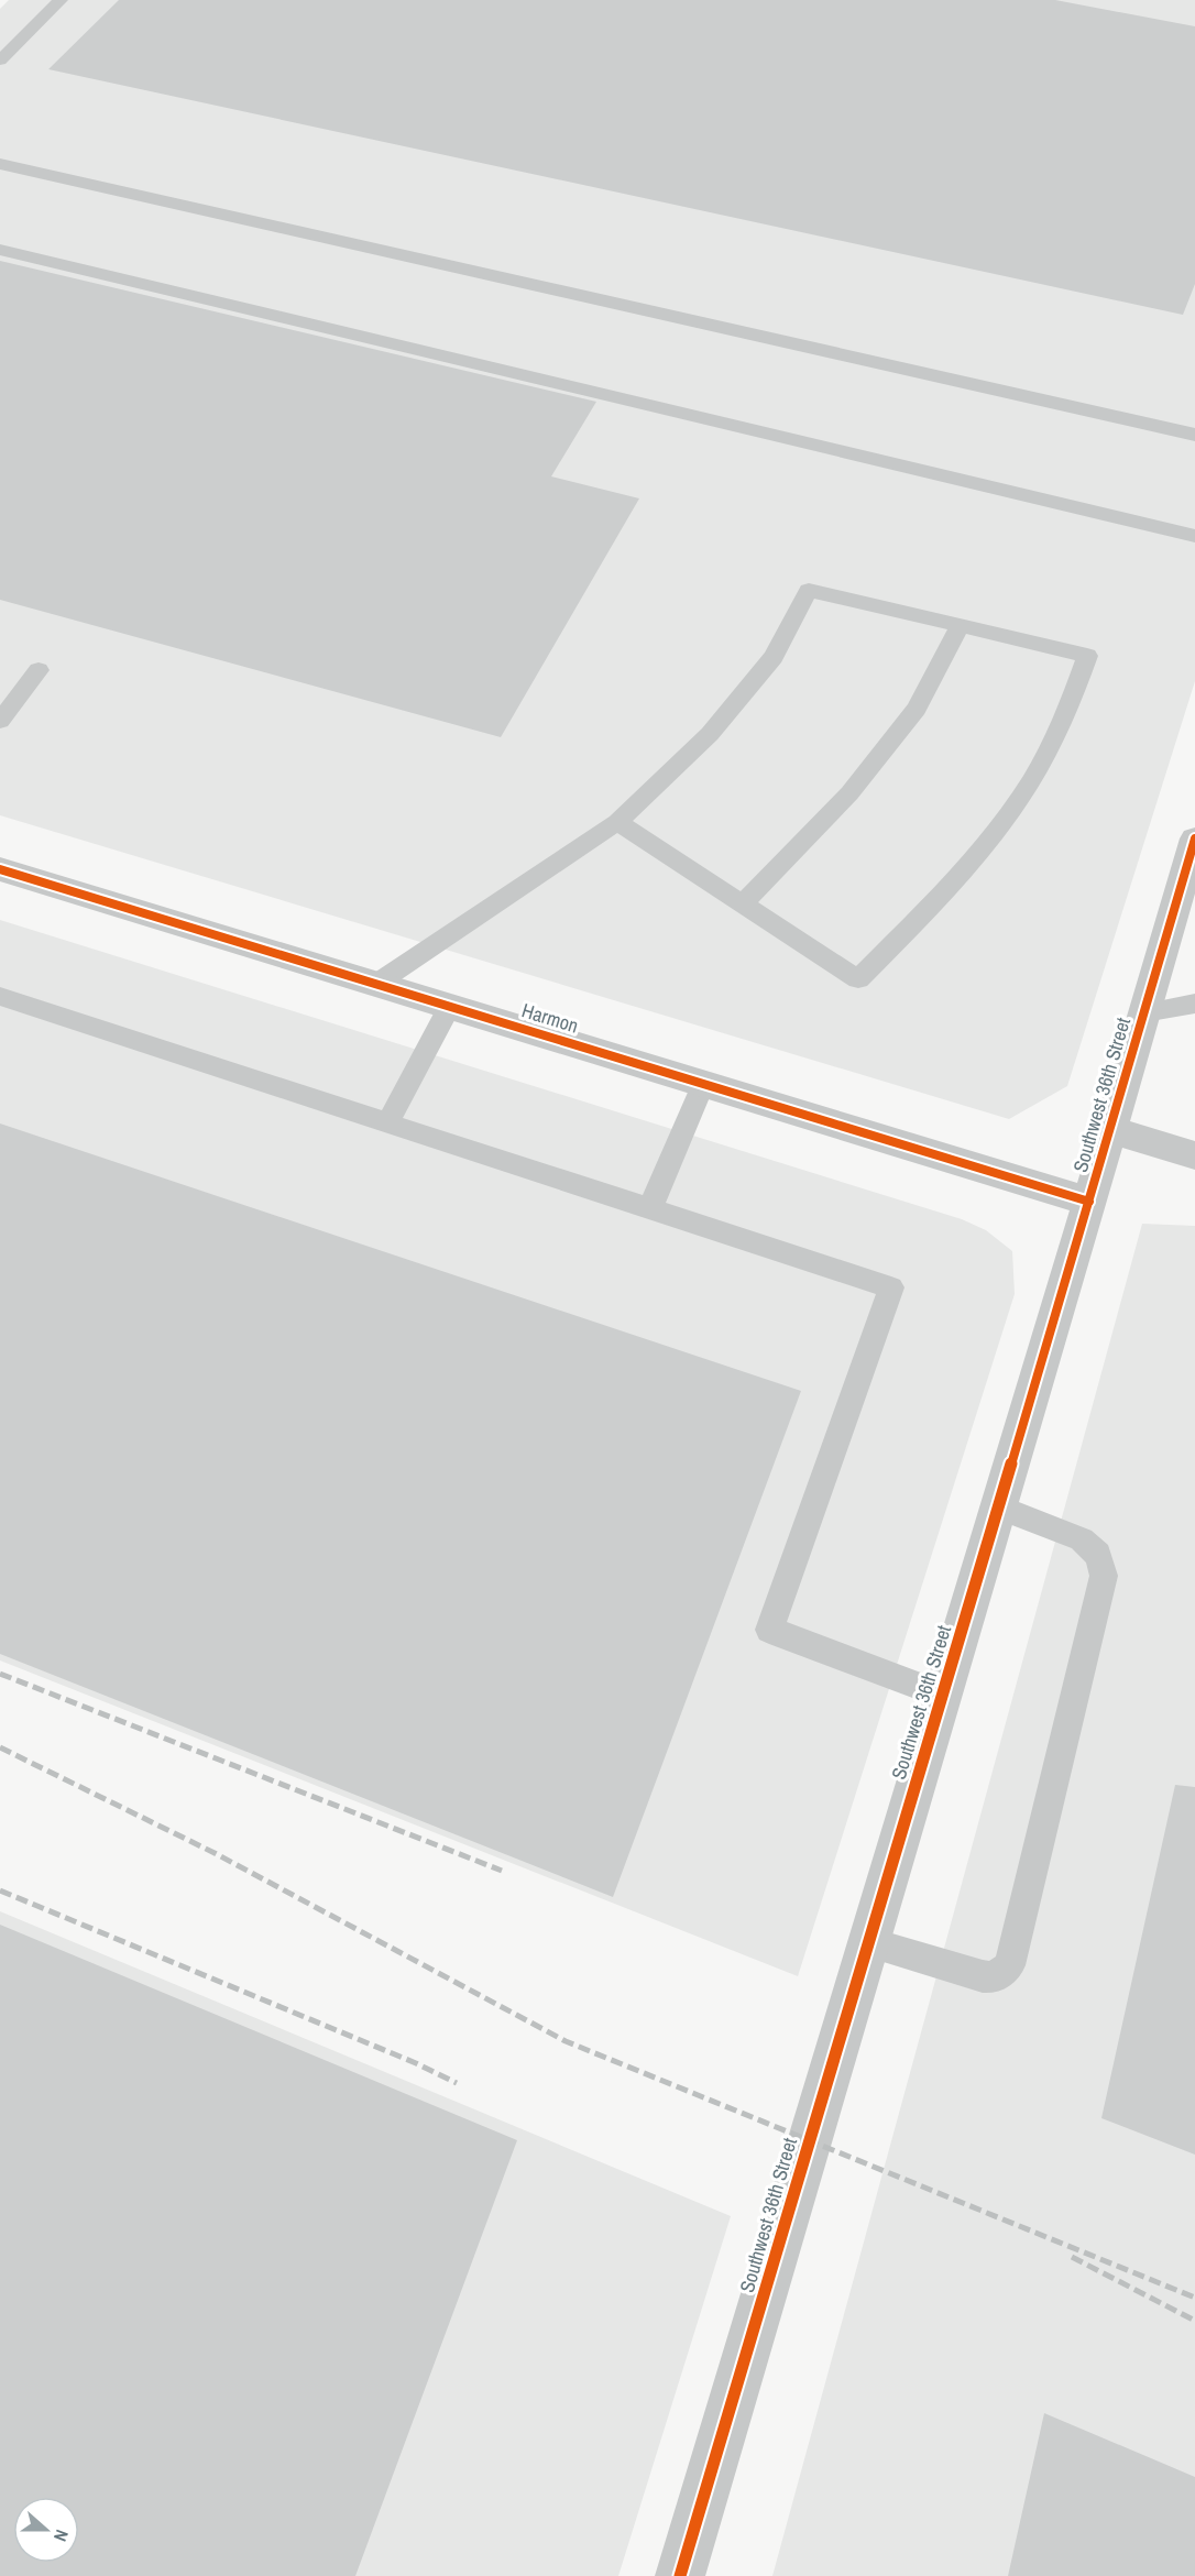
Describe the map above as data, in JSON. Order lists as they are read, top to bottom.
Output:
{
  "streets": {
    "street": ["Harmon", "Southwest 36th Street"]
  },
  "crossings": [
    ["Harmon", "Southwest 36th Street"]
  ],
  "north": "right"
}
